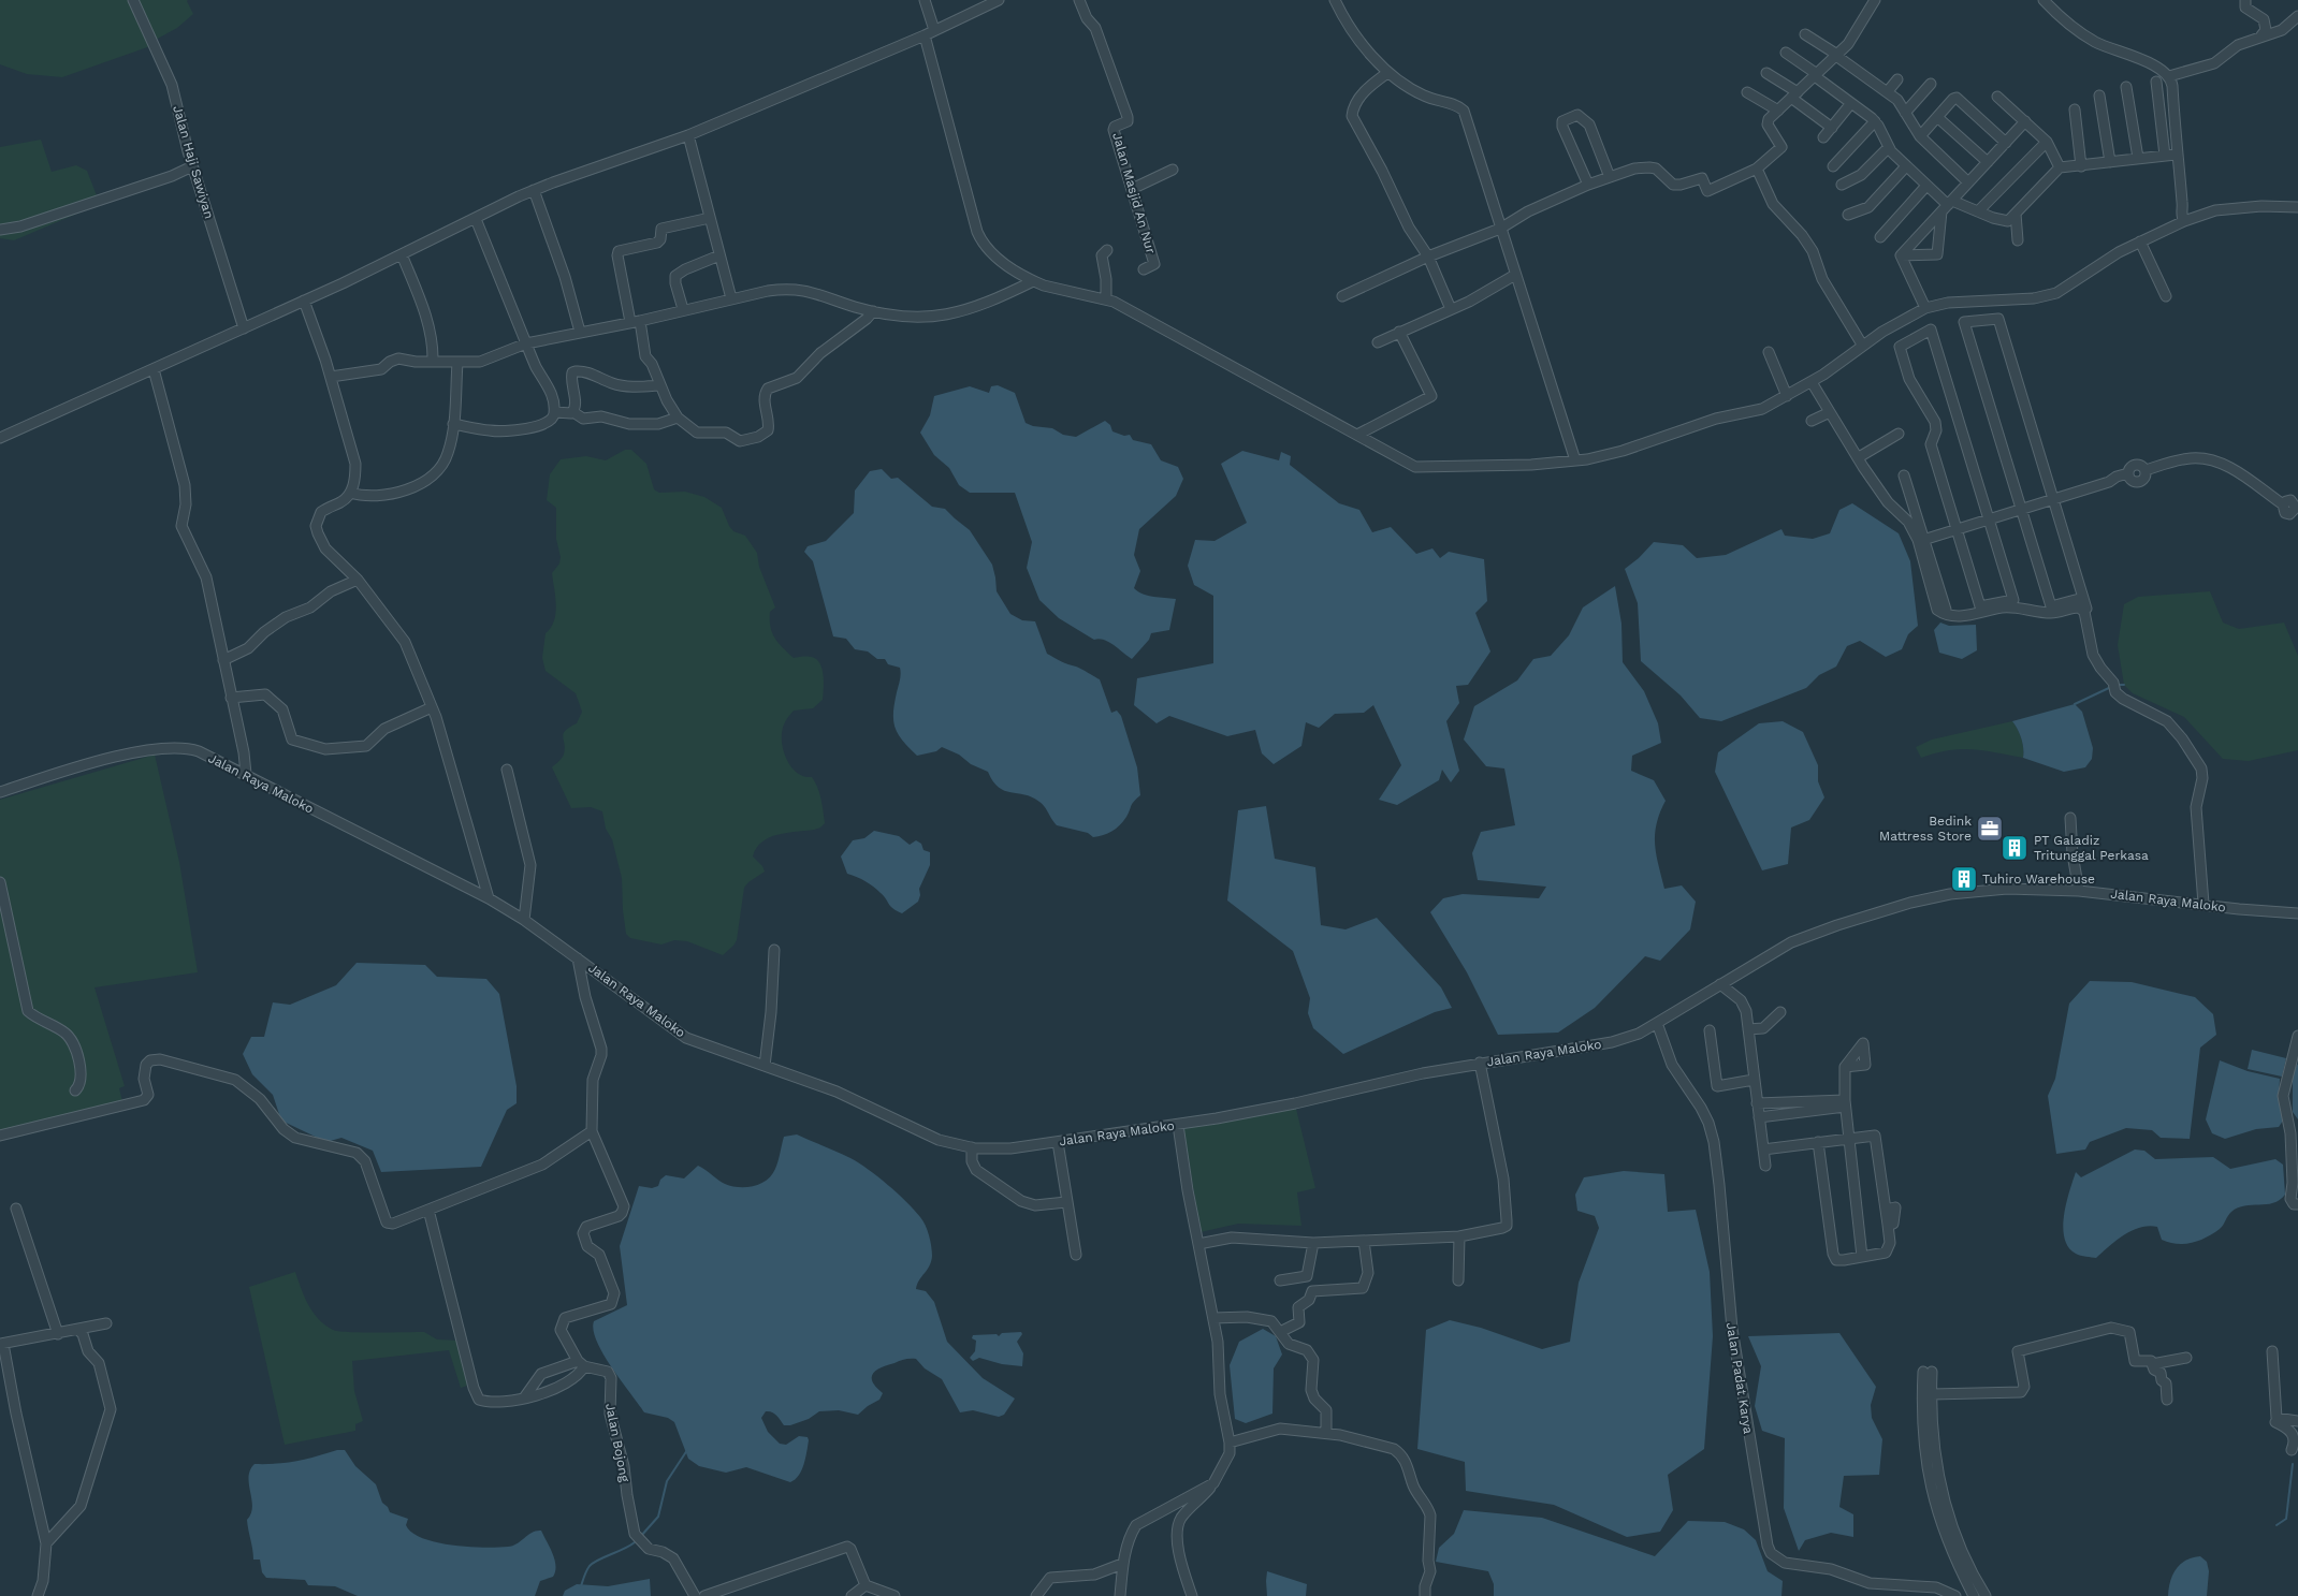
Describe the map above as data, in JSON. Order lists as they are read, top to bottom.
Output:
{
  "streets": {
    "street": [
      "Jalan Haji Sawiyan",
      "Jalan Masjid An Nur",
      "Jalan Raya Maloko",
      "Jalan Padat Karya",
      "Jalan Bojong"
    ]
  },
  "crossings": [
    ["Jalan Raya Maloko", "Jalan Padat Karya"]
  ],
  "places": {
    "office": ["Bedink Mattress Store"],
    "building": ["PT Galadiz Tritunggal Perkasa", "Tuhiro Warehouse"]
  }
}
